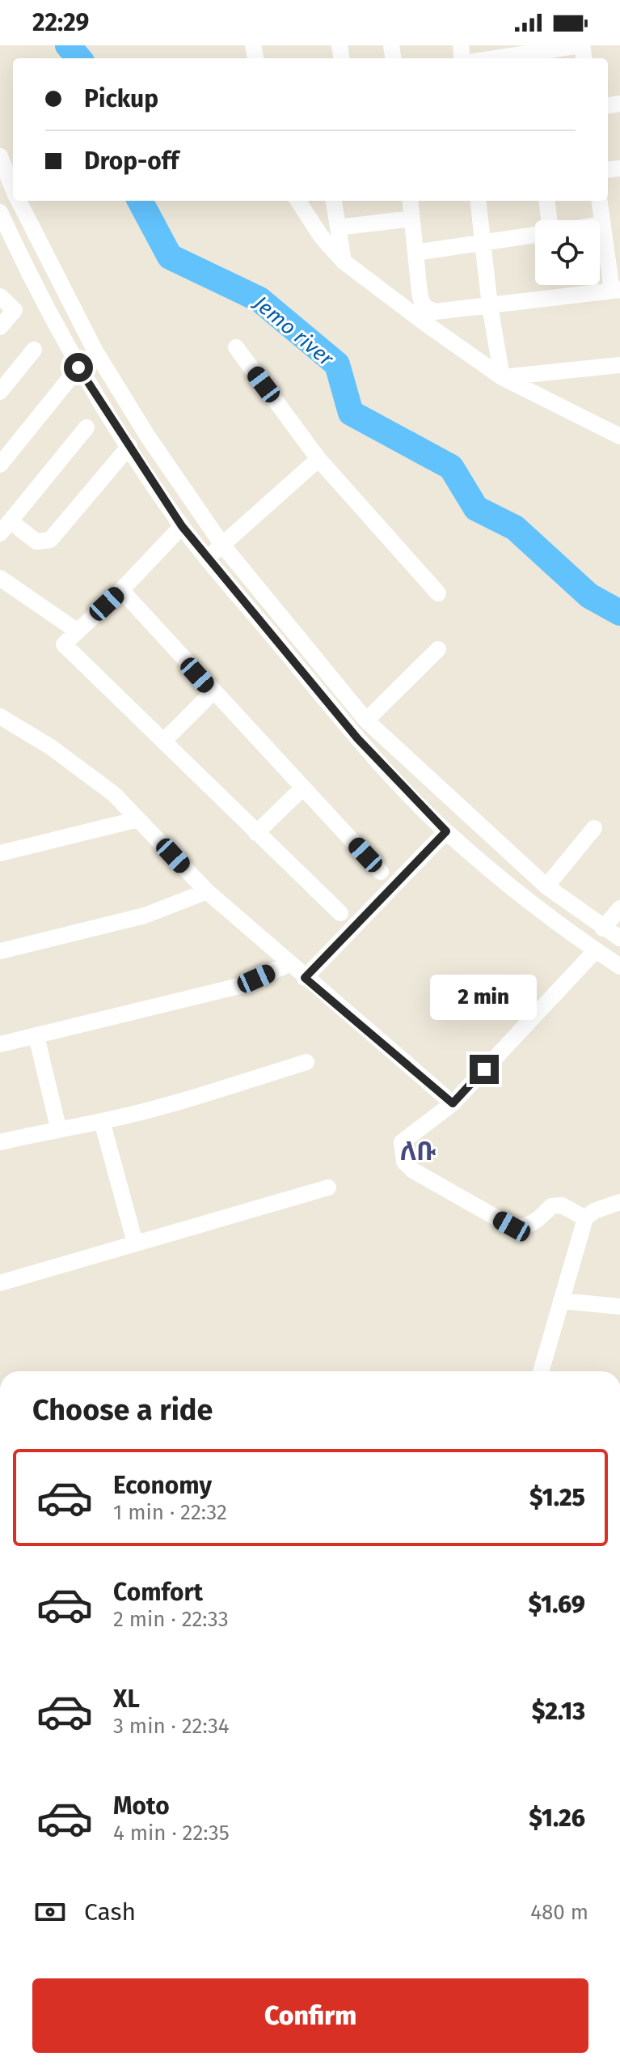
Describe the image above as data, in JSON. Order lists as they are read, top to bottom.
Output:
{
  "districts": ["ለቡ"],
  "water": ["Jemo river"],
  "page": {
    "status": "22:29",
    "banner": ["Pickup", "Drop-off"],
    "bubble": "2 min",
    "heading": "Choose a ride",
    "list": [
      {
        "name": "Economy",
        "note": "1 min · 22:32",
        "value": "$1.25"
      },
      {
        "name": "Comfort",
        "note": "2 min · 22:33",
        "value": "$1.69"
      },
      {
        "name": "XL",
        "note": "3 min · 22:34",
        "value": "$2.13"
      },
      {
        "name": "Moto",
        "note": "4 min · 22:35",
        "value": "$1.26"
      }
    ],
    "pay": ["Cash", "480 m"],
    "buttons": "Confirm"
  }
}
